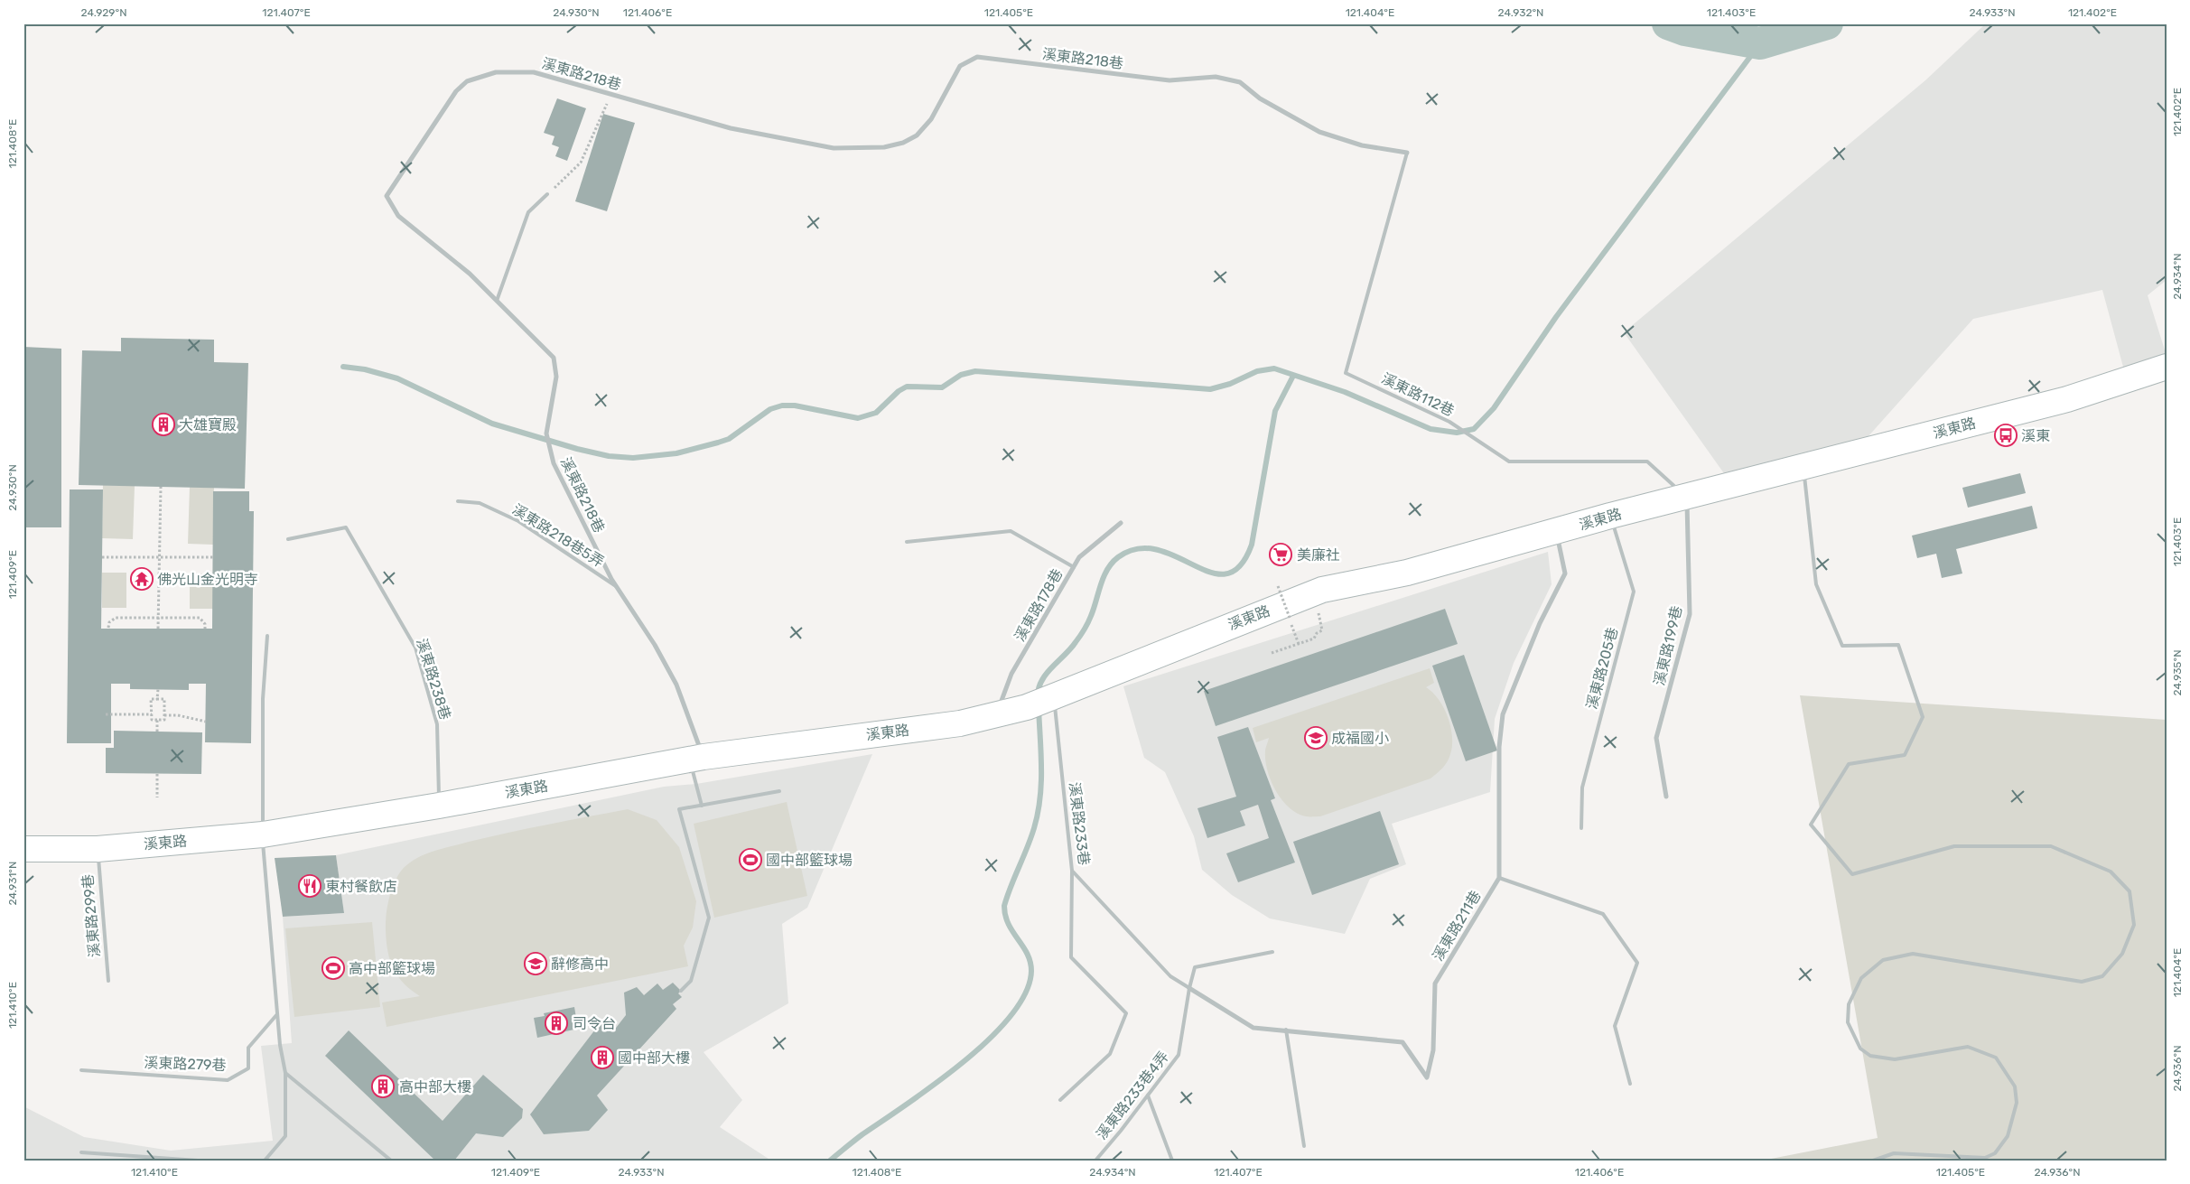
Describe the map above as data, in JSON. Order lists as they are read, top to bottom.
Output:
{
  "streets": {
    "main road": ["溪東路"],
    "street": [
      "溪東路218巷",
      "溪東路178巷",
      "溪東路199巷",
      "溪東路211巷"
    ],
    "lane": [
      "溪東路112巷",
      "溪東路218巷5弄",
      "溪東路205巷",
      "溪東路238巷",
      "溪東路233巷",
      "溪東路299巷",
      "溪東路279巷",
      "溪東路233巷4弄"
    ]
  },
  "crossings": [
    ["溪東路218巷", "溪東路112巷"],
    ["溪東路218巷", "溪東路"],
    ["溪東路218巷", "溪東路218巷5弄"],
    ["溪東路112巷", "溪東路"],
    ["溪東路112巷", "溪東路199巷"],
    ["溪東路", "溪東路178巷"],
    ["溪東路", "溪東路199巷"],
    ["溪東路", "溪東路205巷"],
    ["溪東路", "溪東路238巷"],
    ["溪東路", "溪東路233巷"],
    ["溪東路", "溪東路299巷"],
    ["溪東路233巷", "溪東路211巷"],
    ["溪東路233巷", "溪東路233巷4弄"],
    ["溪東路211巷", "溪東路233巷4弄"]
  ],
  "places": {
    "building": [
      "大雄寶殿",
      "司令台",
      "國中部大樓",
      "高中部大樓"
    ],
    "bus stop": ["溪東"],
    "supermarket": ["美廉社"],
    "temple": ["佛光山金光明寺"],
    "school or university": ["成福國小", "辭修高中"],
    "sports": ["國中部籃球場", "高中部籃球場"],
    "restaurant": ["東村餐飲店"]
  },
  "coordinates": [
    "24.929°N",
    "121.407°E",
    "24.930°N",
    "121.406°E",
    "121.405°E",
    "121.404°E",
    "24.932°N",
    "121.403°E",
    "24.933°N",
    "121.402°E",
    "121.408°E",
    "24.934°N",
    "121.409°E",
    "24.935°N",
    "24.931°N",
    "121.410°E",
    "24.936°N"
  ]
}
